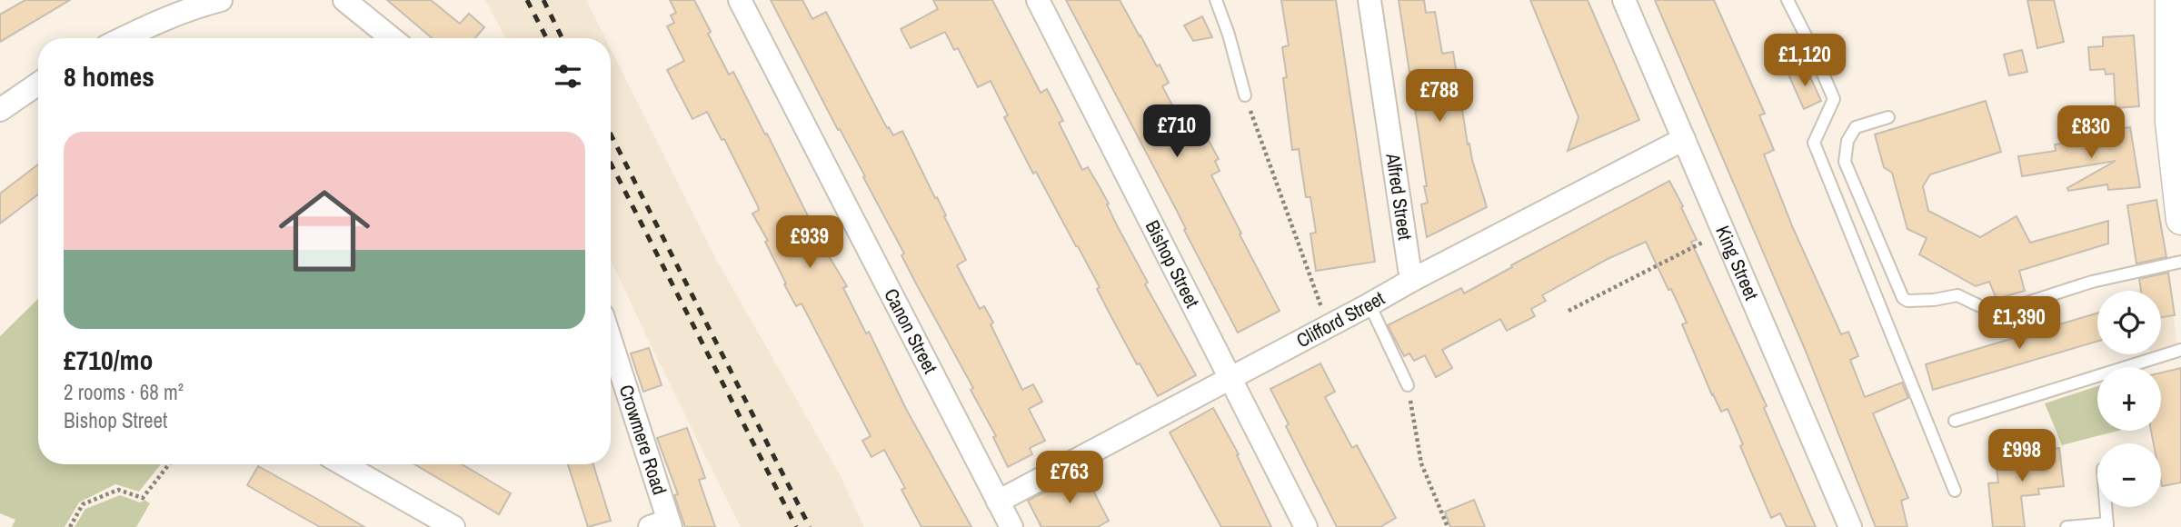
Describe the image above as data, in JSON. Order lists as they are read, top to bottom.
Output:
{
  "streets": {
    "street": [
      "Alfred Street",
      "Bishop Street",
      "King Street",
      "Clifford Street",
      "Canon Street",
      "Crowmere Road"
    ]
  },
  "crossings": [
    ["Alfred Street", "Clifford Street"],
    ["Bishop Street", "Clifford Street"],
    ["King Street", "Clifford Street"],
    ["Clifford Street", "Canon Street"]
  ],
  "page": {
    "price": [
      "£1,120",
      "£788",
      "£710",
      "£830",
      "£939",
      "£1,390",
      "£998",
      "£763"
    ],
    "heading": "8 homes",
    "list": [
      {
        "name": "£710/mo",
        "note": "2 rooms · 68 m² · Bishop Street"
      }
    ],
    "map_buttons": ["+", "−"]
  }
}
